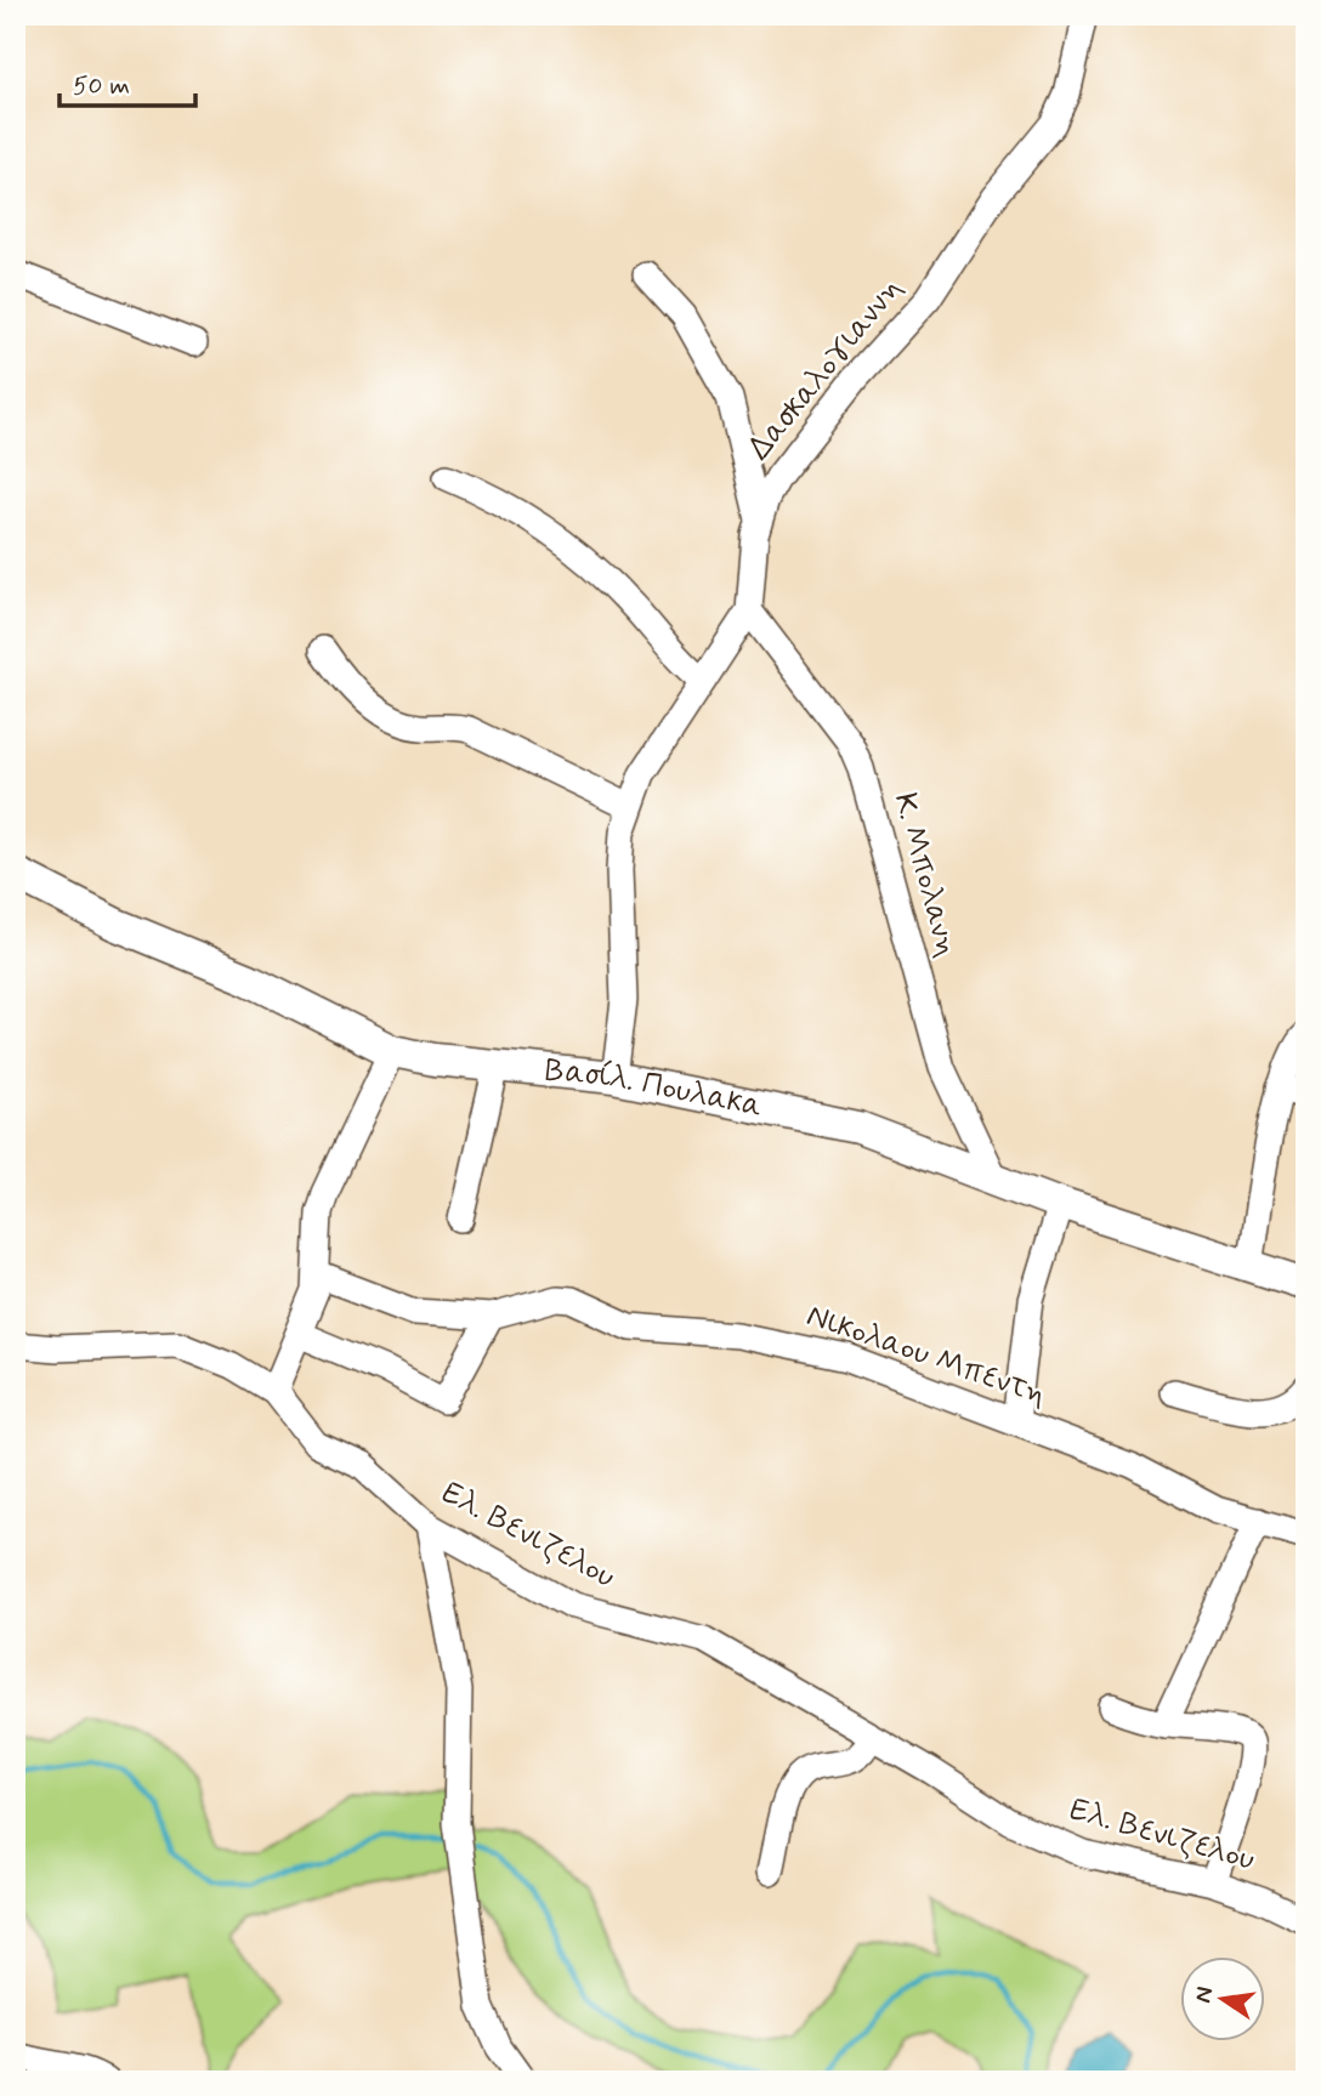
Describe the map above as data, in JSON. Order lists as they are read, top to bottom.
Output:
{
  "streets": {
    "main road": ["Βασίλ. Πουλακα"],
    "street": [
      "Δασκαλογιαννη",
      "Κ. Μπολανη",
      "Νικολαου Μπεντη",
      "Ελ. Βενιζελου"
    ]
  },
  "crossings": [
    ["Δασκαλογιαννη", "Κ. Μπολανη"],
    ["Δασκαλογιαννη", "Βασίλ. Πουλακα"],
    ["Κ. Μπολανη", "Βασίλ. Πουλακα"]
  ],
  "scale_bar": "50 m",
  "north": "left"
}
